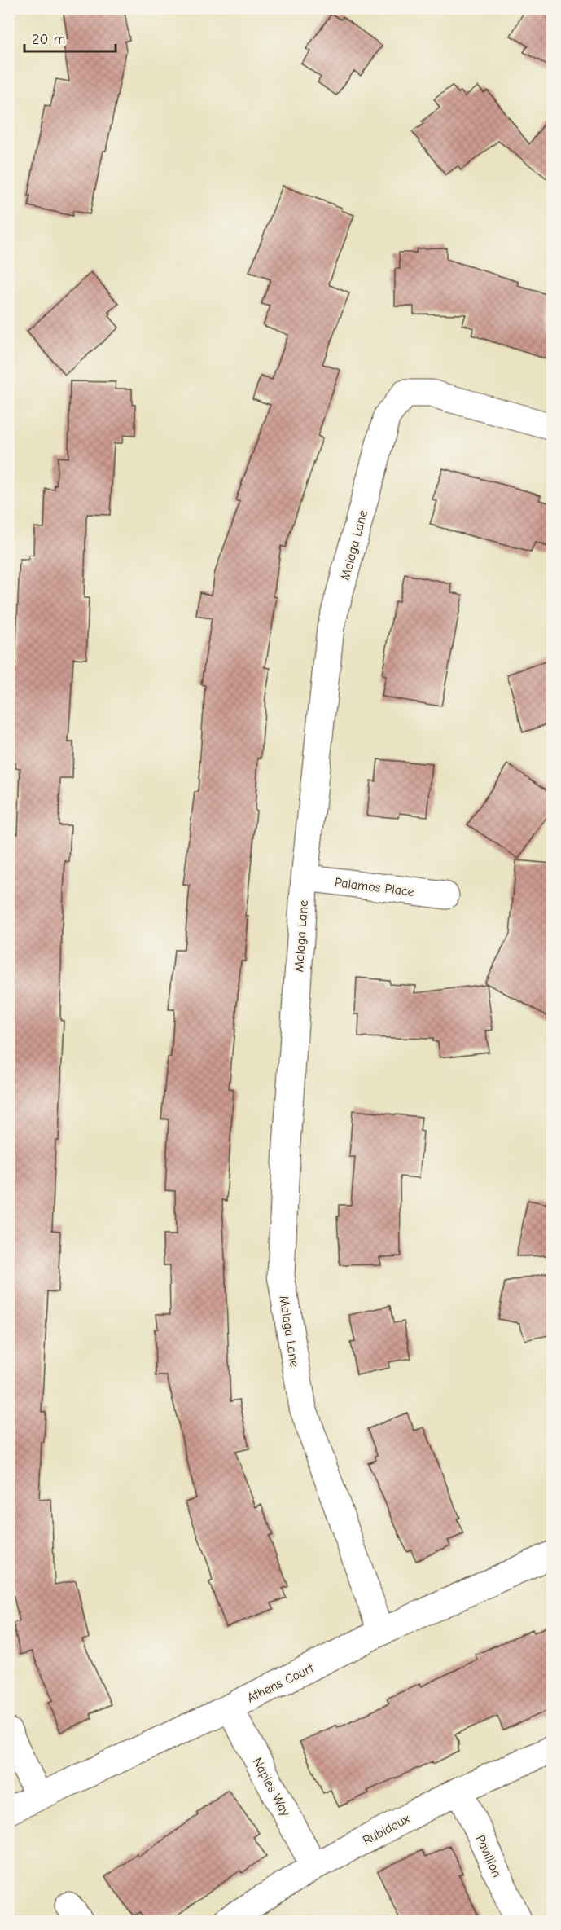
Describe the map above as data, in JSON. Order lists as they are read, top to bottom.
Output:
{
  "streets": {
    "street": [
      "Malaga Lane",
      "Palamos Place",
      "Athens Court",
      "Naples Way",
      "Rubidoux",
      "Pavillion"
    ]
  },
  "crossings": [
    ["Malaga Lane", "Palamos Place"],
    ["Malaga Lane", "Athens Court"],
    ["Athens Court", "Naples Way"],
    ["Naples Way", "Rubidoux"],
    ["Rubidoux", "Pavillion"]
  ],
  "scale_bar": "20 m"
}
